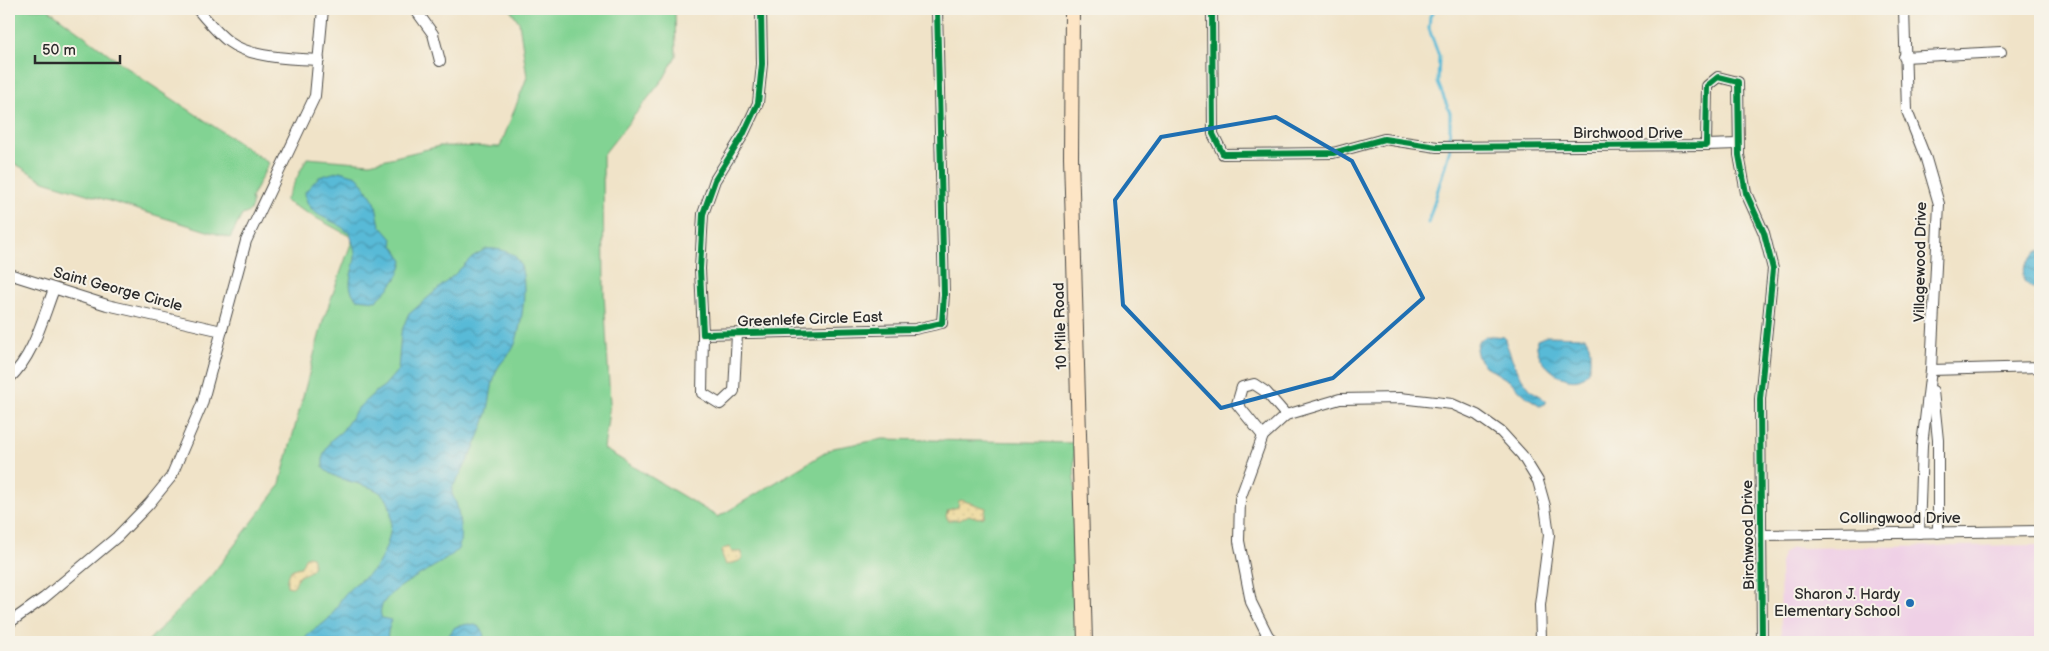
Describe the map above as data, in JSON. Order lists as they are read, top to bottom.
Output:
{
  "streets": {
    "main road": ["10 Mile Road"],
    "street": [
      "Birchwood Drive",
      "Villagewood Drive",
      "Saint George Circle",
      "Greenlefe Circle East",
      "Collingwood Drive"
    ]
  },
  "crossings": [
    ["Birchwood Drive", "Collingwood Drive"],
    ["Villagewood Drive", "Collingwood Drive"]
  ],
  "places": ["Sharon J. Hardy Elementary School"],
  "scale_bar": "50 m"
}
